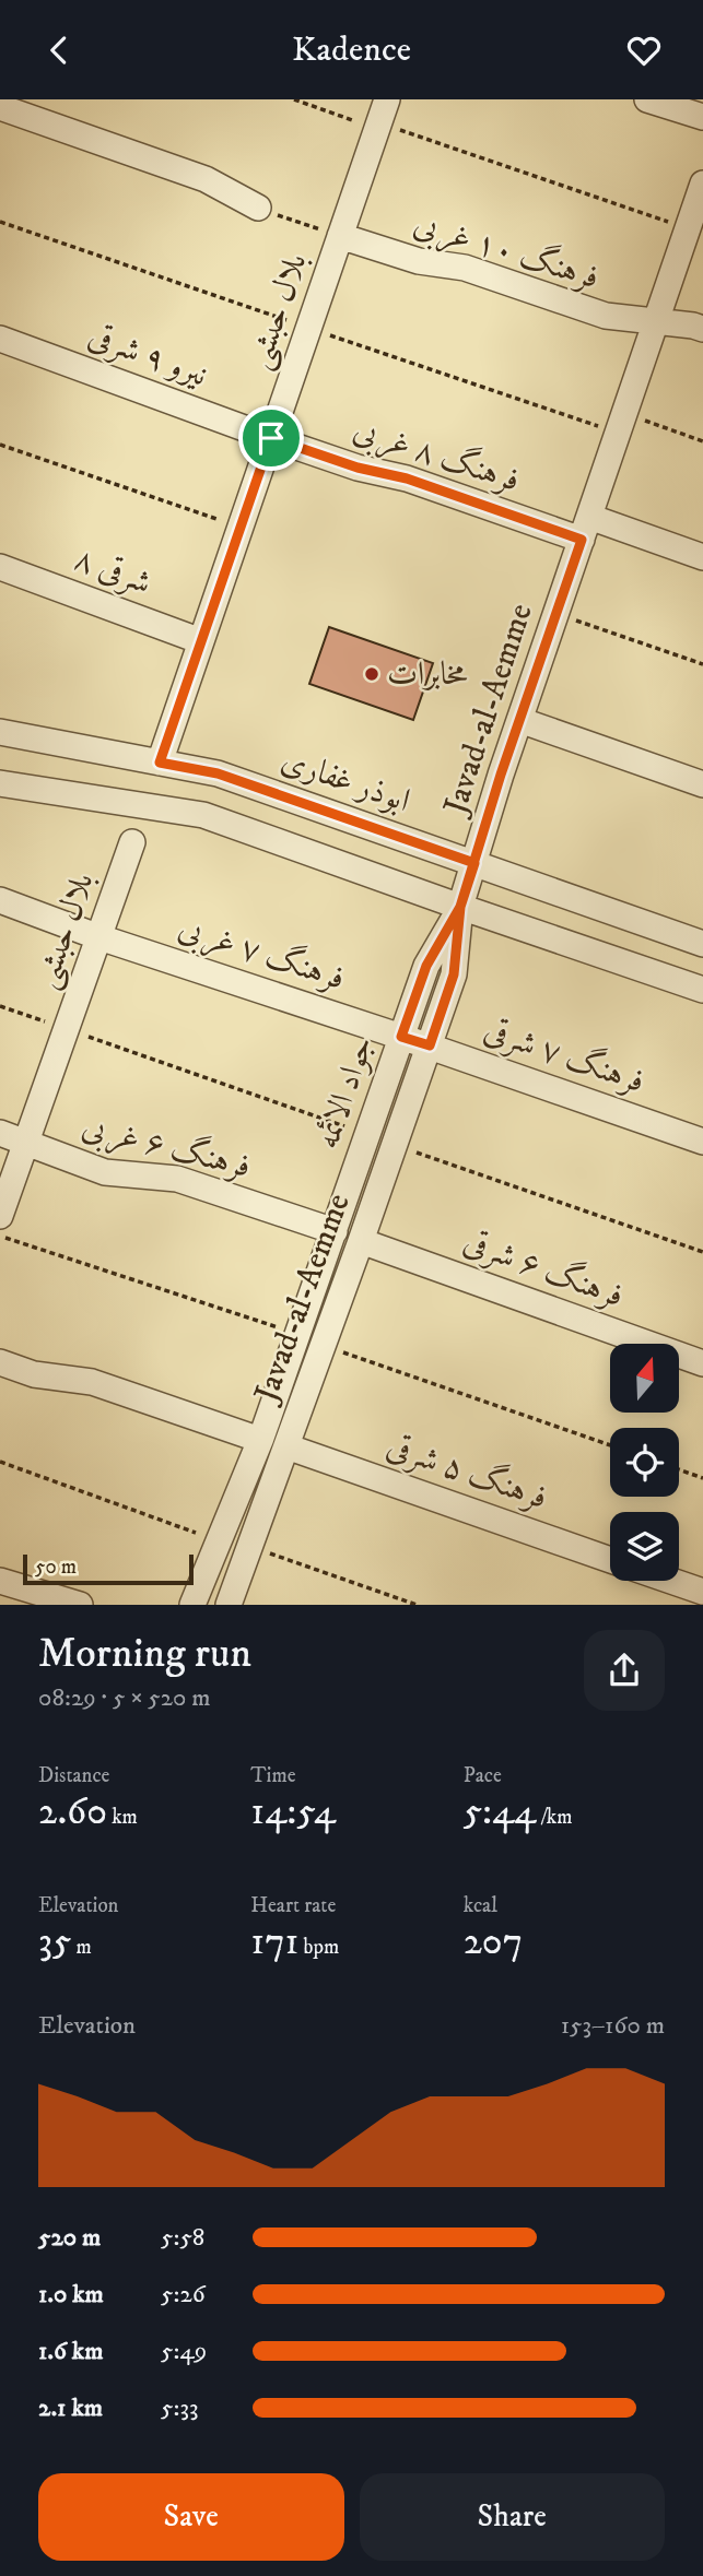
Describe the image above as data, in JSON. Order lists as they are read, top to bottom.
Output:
{
  "streets": {
    "street": [
      "فرهنگ ۱۰ غربی",
      "بلال حبشی",
      "نیرو ۹ شرقی",
      "فرهنگ ۸ غربی",
      "۸ شرقی",
      "Javad-al-Aemme",
      "ابوذر غفاری",
      "فرهنگ ۷ غربی",
      "فرهنگ ۷ شرقی",
      "جواد الائمه",
      "فرهنگ ۶ غربی",
      "فرهنگ ۶ شرقی",
      "فرهنگ ۵ شرقی"
    ]
  },
  "crossings": [
    ["فرهنگ ۱۰ غربی", "بلال حبشی"],
    ["فرهنگ ۱۰ غربی", "Javad-al-Aemme"],
    ["بلال حبشی", "نیرو ۹ شرقی"],
    ["بلال حبشی", "فرهنگ ۸ غربی"],
    ["بلال حبشی", "۸ شرقی"],
    ["بلال حبشی", "ابوذر غفاری"],
    ["بلال حبشی", "فرهنگ ۷ غربی"],
    ["بلال حبشی", "فرهنگ ۶ غربی"],
    ["نیرو ۹ شرقی", "فرهنگ ۸ غربی"],
    ["فرهنگ ۸ غربی", "Javad-al-Aemme"],
    ["Javad-al-Aemme", "ابوذر غفاری"],
    ["Javad-al-Aemme", "فرهنگ ۷ شرقی"],
    ["Javad-al-Aemme", "جواد الائمه"],
    ["Javad-al-Aemme", "فرهنگ ۶ شرقی"],
    ["Javad-al-Aemme", "فرهنگ ۵ شرقی"],
    ["فرهنگ ۷ غربی", "فرهنگ ۷ شرقی"],
    ["فرهنگ ۷ غربی", "جواد الائمه"],
    ["فرهنگ ۷ شرقی", "جواد الائمه"],
    ["جواد الائمه", "فرهنگ ۶ غربی"]
  ],
  "places": ["مخابرات"],
  "scale_bar": "50 m",
  "north": "top",
  "page": {
    "header": "Kadence",
    "scale": "50 m",
    "heading": ["Morning run", "08:29 · 5 × 520 m"],
    "stats": [
      ["Distance", "2.60 km"],
      ["Time", "14:54"],
      ["Pace", "5:44 /km"],
      ["Elevation", "35 m"],
      ["Heart rate", "171 bpm"],
      ["kcal", "207"]
    ],
    "chart": ["Elevation", "153–160 m"],
    "list": [
      {
        "name": "520 m",
        "note": "5:58"
      },
      {
        "name": "1.0 km",
        "note": "5:26"
      },
      {
        "name": "1.6 km",
        "note": "5:49"
      },
      {
        "name": "2.1 km",
        "note": "5:33"
      }
    ],
    "buttons": ["Save", "Share"]
  }
}
